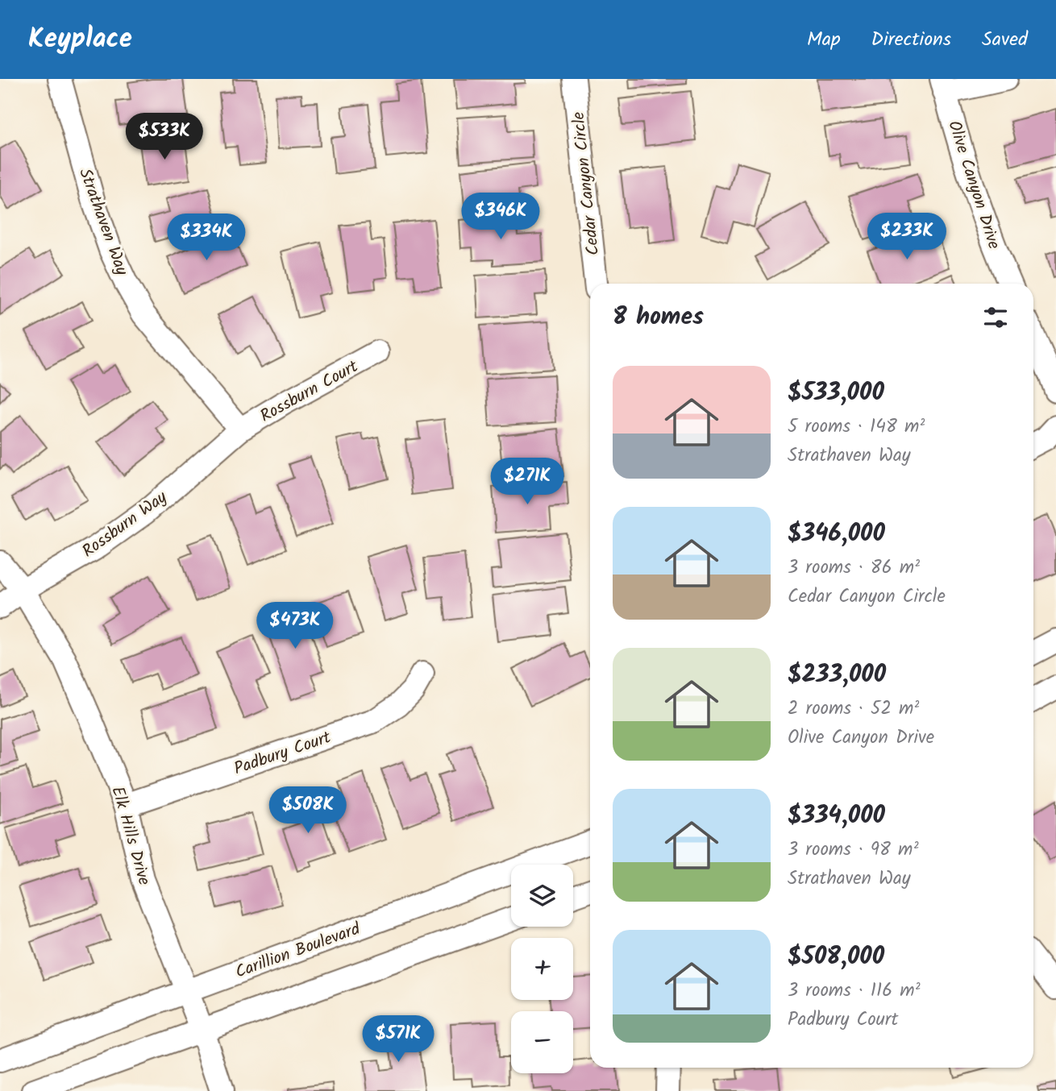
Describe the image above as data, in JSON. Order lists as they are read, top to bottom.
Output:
{
  "streets": {
    "street": [
      "Cedar Canyon Circle",
      "Olive Canyon Drive",
      "Strathaven Way",
      "Rossburn Court",
      "Rossburn Way",
      "Padbury Court",
      "Elk Hills Drive",
      "Carillion Boulevard"
    ]
  },
  "crossings": [
    ["Strathaven Way", "Rossburn Court"],
    ["Strathaven Way", "Rossburn Way"],
    ["Rossburn Court", "Rossburn Way"],
    ["Rossburn Way", "Elk Hills Drive"],
    ["Padbury Court", "Elk Hills Drive"],
    ["Elk Hills Drive", "Carillion Boulevard"]
  ],
  "page": {
    "header": "Keyplace",
    "nav": ["Map", "Directions", "Saved"],
    "price": [
      "$533K",
      "$346K",
      "$233K",
      "$334K",
      "$271K",
      "$473K",
      "$508K",
      "$571K"
    ],
    "heading": "8 homes",
    "list": [
      {
        "name": "$533,000",
        "note": "5 rooms · 148 m² · Strathaven Way"
      },
      {
        "name": "$346,000",
        "note": "3 rooms · 86 m² · Cedar Canyon Circle"
      },
      {
        "name": "$233,000",
        "note": "2 rooms · 52 m² · Olive Canyon Drive"
      },
      {
        "name": "$334,000",
        "note": "3 rooms · 98 m² · Strathaven Way"
      },
      {
        "name": "$508,000",
        "note": "3 rooms · 116 m² · Padbury Court"
      }
    ],
    "map_buttons": ["+", "−"]
  }
}
